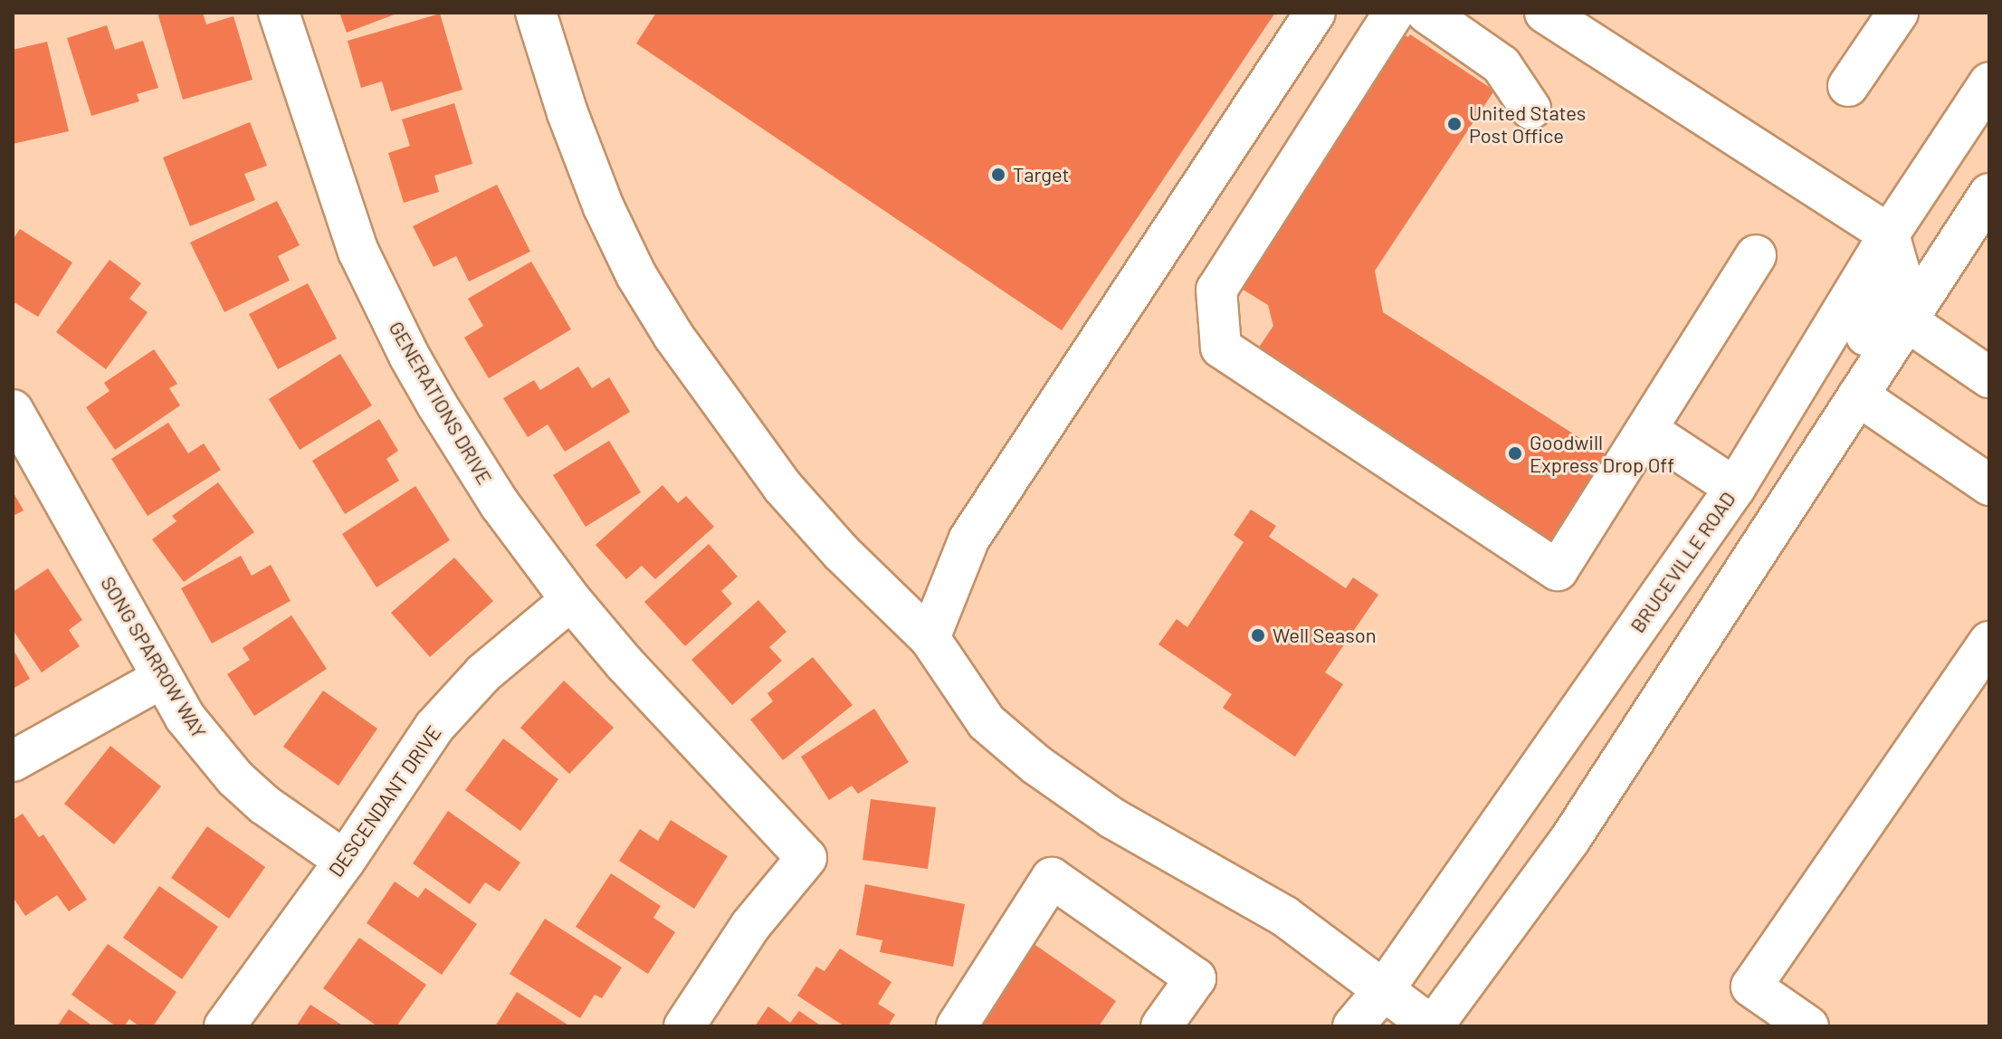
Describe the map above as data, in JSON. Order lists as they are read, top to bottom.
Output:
{
  "streets": {
    "street": [
      "GENERATIONS DRIVE",
      "BRUCEVILLE ROAD",
      "SONG SPARROW WAY",
      "DESCENDANT DRIVE"
    ]
  },
  "crossings": [
    ["GENERATIONS DRIVE", "DESCENDANT DRIVE"],
    ["SONG SPARROW WAY", "DESCENDANT DRIVE"]
  ],
  "places": [
    "United States Post Office",
    "Target",
    "Goodwill Express Drop Off",
    "Well Season"
  ]
}
